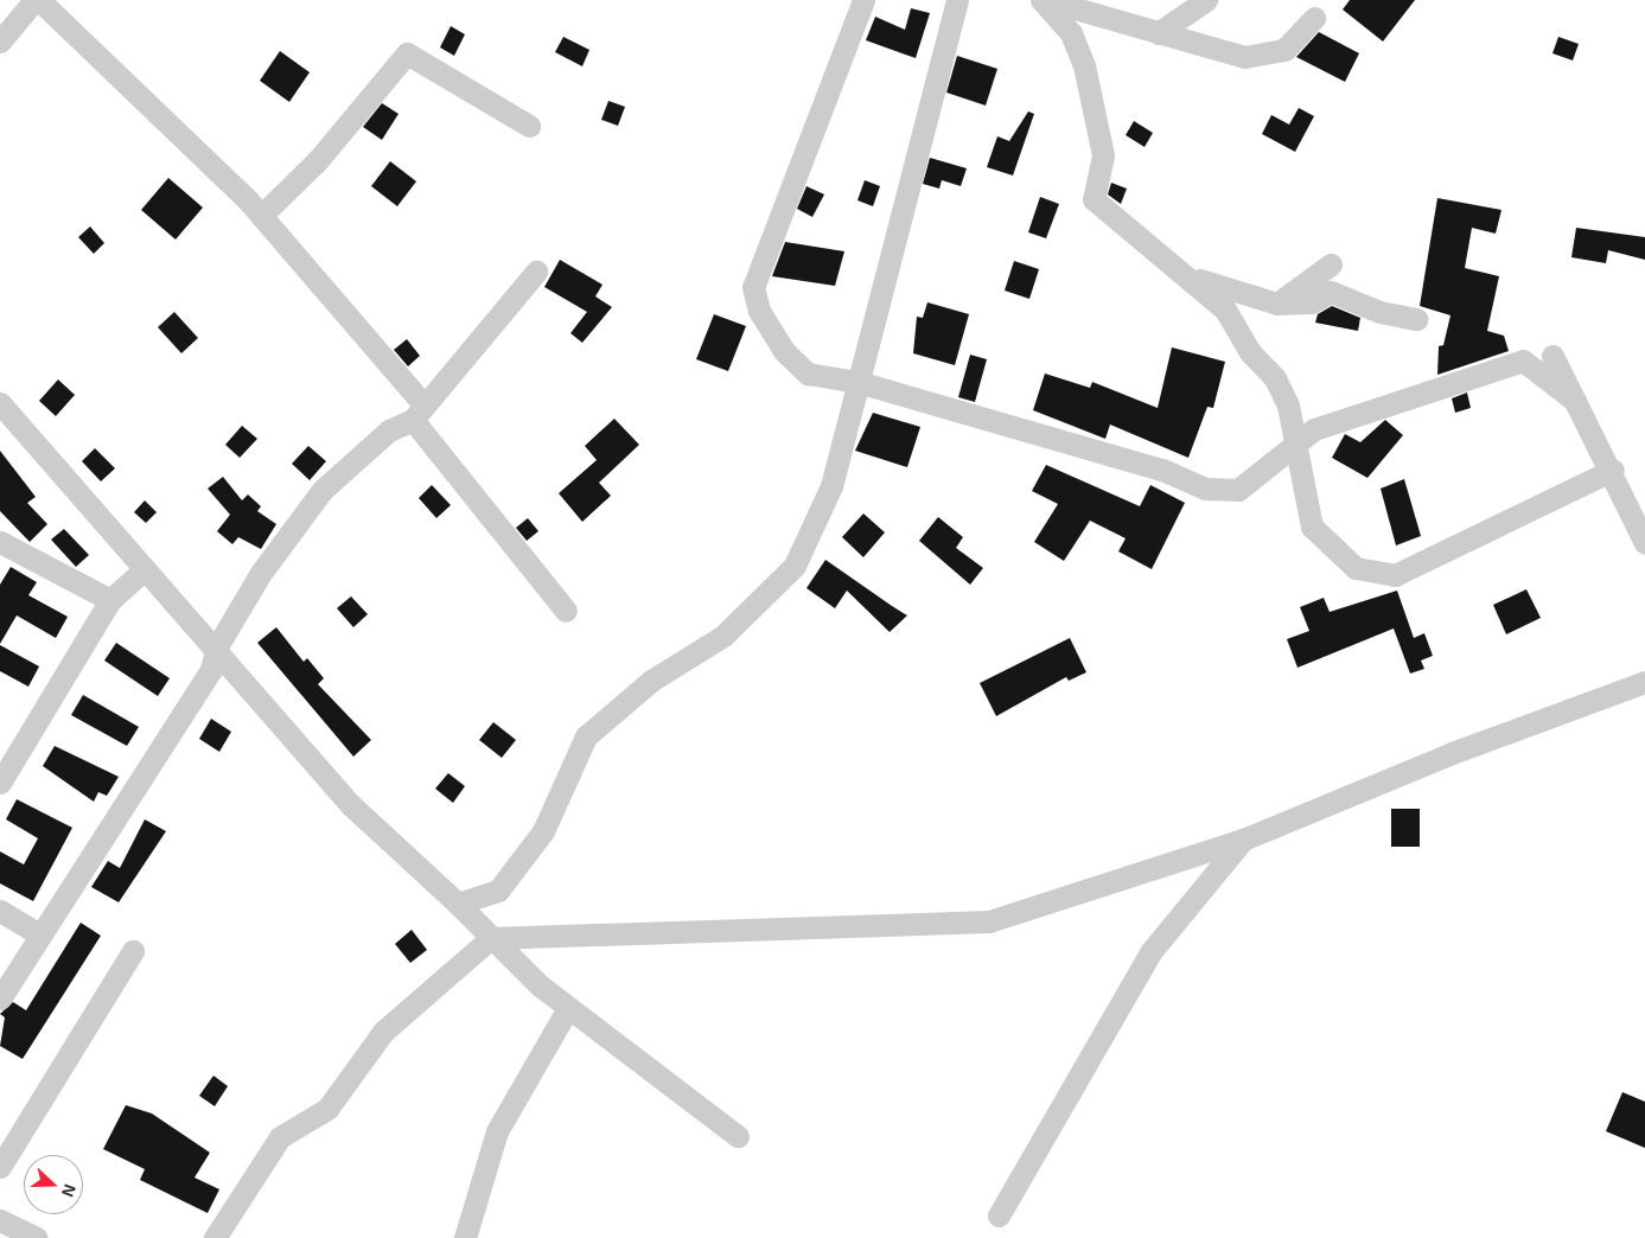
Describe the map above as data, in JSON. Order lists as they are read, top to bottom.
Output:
{
  "north": "right"
}
